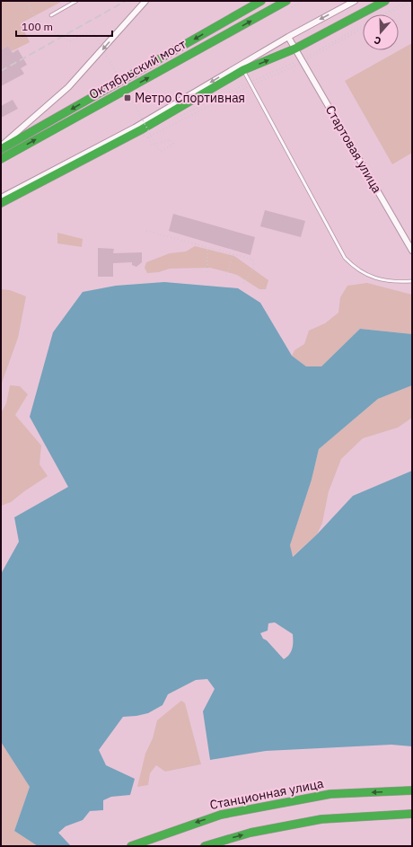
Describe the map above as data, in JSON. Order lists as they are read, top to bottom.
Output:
{
  "streets": {
    "main road": ["Октябрьский мост", "Станционная улица"],
    "street": ["Стартовая улица"]
  },
  "places": {
    "transit": ["Метро Спортивная"]
  },
  "scale_bar": "100 m",
  "north": "bottom"
}
